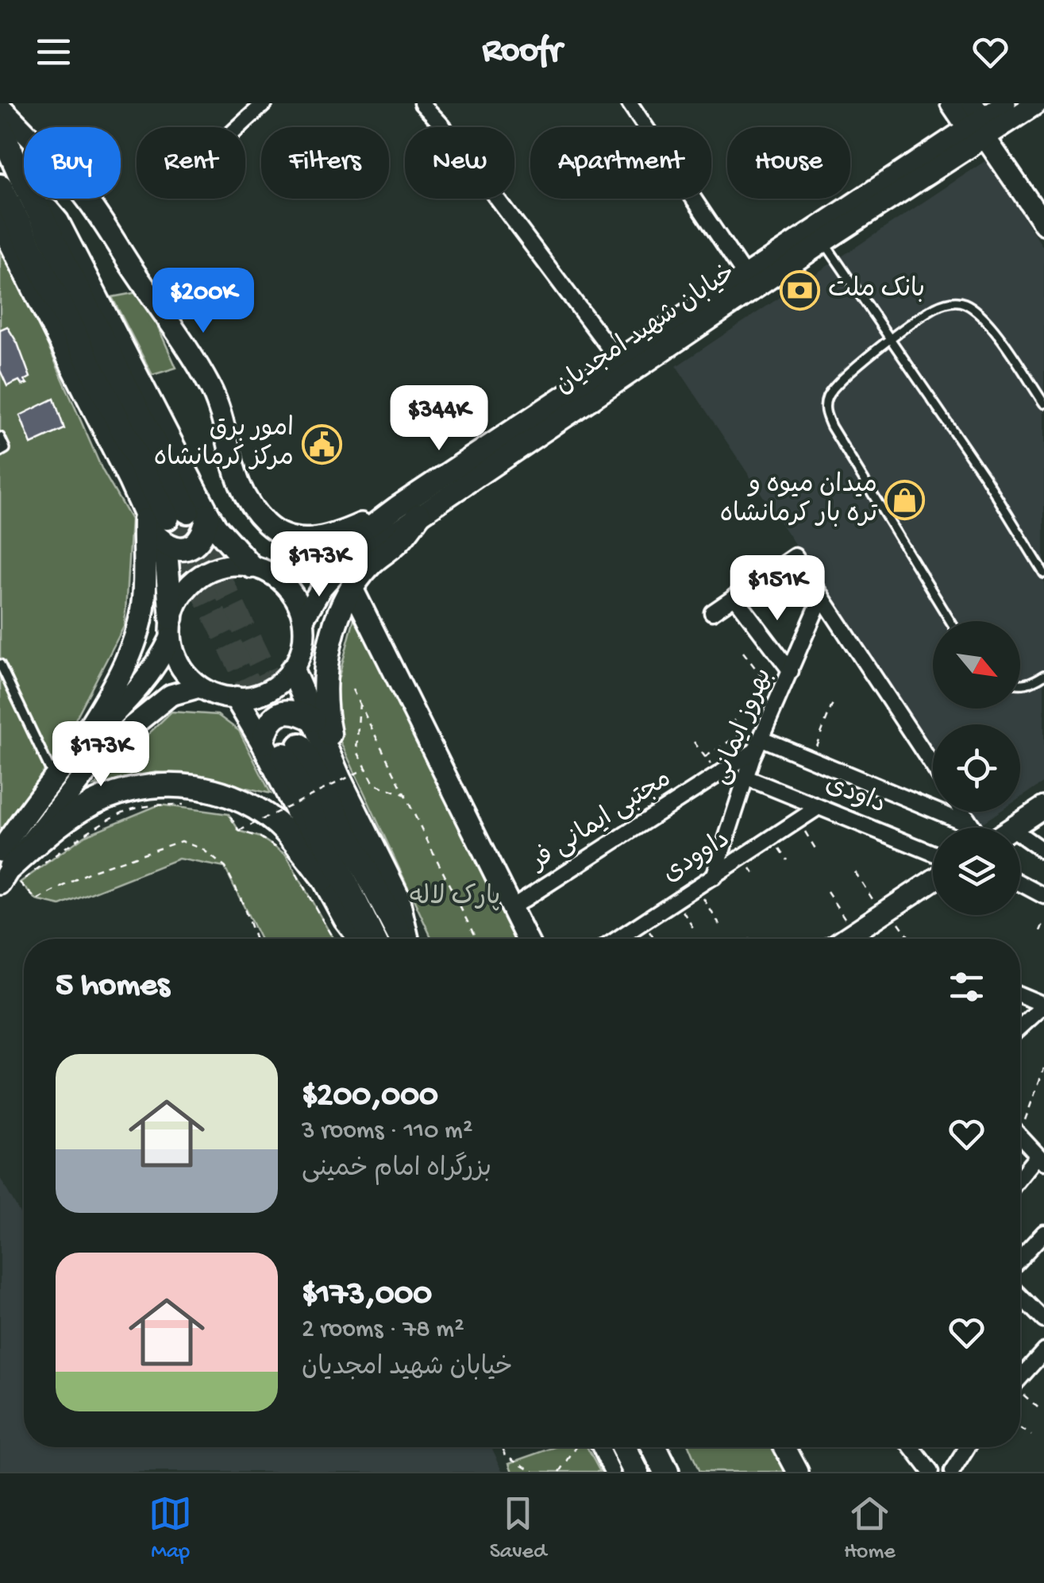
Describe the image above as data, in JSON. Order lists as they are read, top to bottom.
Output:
{
  "streets": {
    "main road": ["خیابان شهید امجدیان"],
    "street": [
      "بهروز ایمانی",
      "داودی",
      "مجتبی ایمانی فر",
      "داوودی"
    ]
  },
  "crossings": [
    ["بهروز ایمانی", "داودی"],
    ["بهروز ایمانی", "مجتبی ایمانی فر"],
    ["بهروز ایمانی", "داوودی"],
    ["داودی", "داوودی"]
  ],
  "parks": ["پارک لاله"],
  "places": {
    "bank": ["بانک ملت"],
    "public building": ["امور برق مرکز کرمانشاه"],
    "shop": ["میدان میوه و تره بار کرمانشاه"]
  },
  "north": "bottom right",
  "page": {
    "header": "Roofr",
    "chip": [
      "Buy",
      "Rent",
      "Filters",
      "New",
      "Apartment",
      "House"
    ],
    "price": [
      "$200K",
      "$344K",
      "$173K",
      "$151K",
      "$173K"
    ],
    "heading": "5 homes",
    "list": [
      {
        "name": "$200,000",
        "note": "3 rooms · 110 m² · بزرگراه امام خمینی"
      },
      {
        "name": "$173,000",
        "note": "2 rooms · 78 m² · خیابان شهید امجدیان"
      }
    ],
    "tabs": ["Map", "Saved", "Home"]
  }
}
